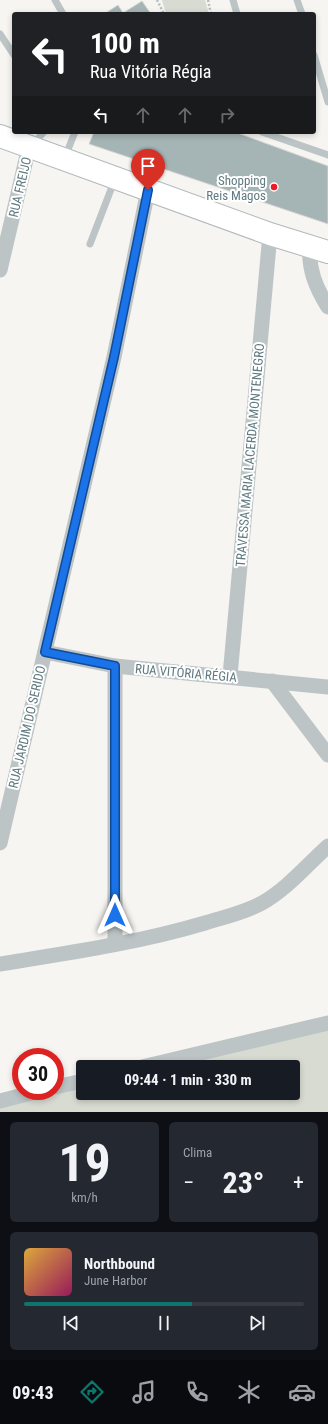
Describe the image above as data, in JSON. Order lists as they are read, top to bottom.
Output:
{
  "streets": {
    "street": [
      "RUA FREIJO",
      "TRAVESSA MARIA LACERDA MONTENEGRO",
      "RUA VITÓRIA RÉGIA",
      "RUA JARDIM DO SERIDO"
    ]
  },
  "crossings": [
    ["TRAVESSA MARIA LACERDA MONTENEGRO", "RUA VITÓRIA RÉGIA"],
    ["RUA VITÓRIA RÉGIA", "RUA JARDIM DO SERIDO"]
  ],
  "places": ["Shopping Reis Magos"],
  "page": {
    "turn": ["100 m", "Rua Vitória Régia"],
    "limit": "30",
    "trip": "09:44 · 1 min · 330 m",
    "tile": [
      ["19", "km/h"],
      "Clima"
    ],
    "heat": ["−", "23°", "+"],
    "song": ["Northbound", "June Harbor"],
    "tabs": "09:43"
  }
}
